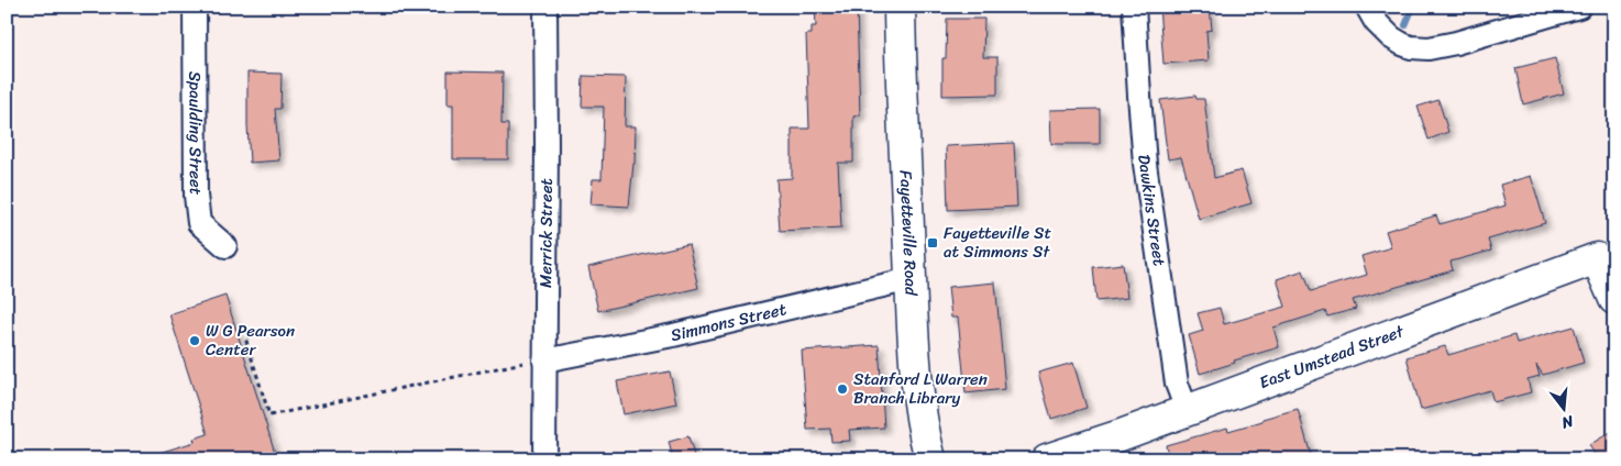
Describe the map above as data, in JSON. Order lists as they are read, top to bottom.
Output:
{
  "streets": {
    "street": [
      "Spaulding Street",
      "Dawkins Street",
      "Merrick Street",
      "Fayetteville Road",
      "Simmons Street",
      "East Umstead Street"
    ]
  },
  "crossings": [
    ["Dawkins Street", "East Umstead Street"],
    ["Merrick Street", "Simmons Street"],
    ["Fayetteville Road", "Simmons Street"]
  ],
  "places": {
    "transit": ["Fayetteville St at Simmons St"],
    "other": ["W G Pearson Center", "Stanford L Warren Branch Library"]
  },
  "north": "bottom"
}
